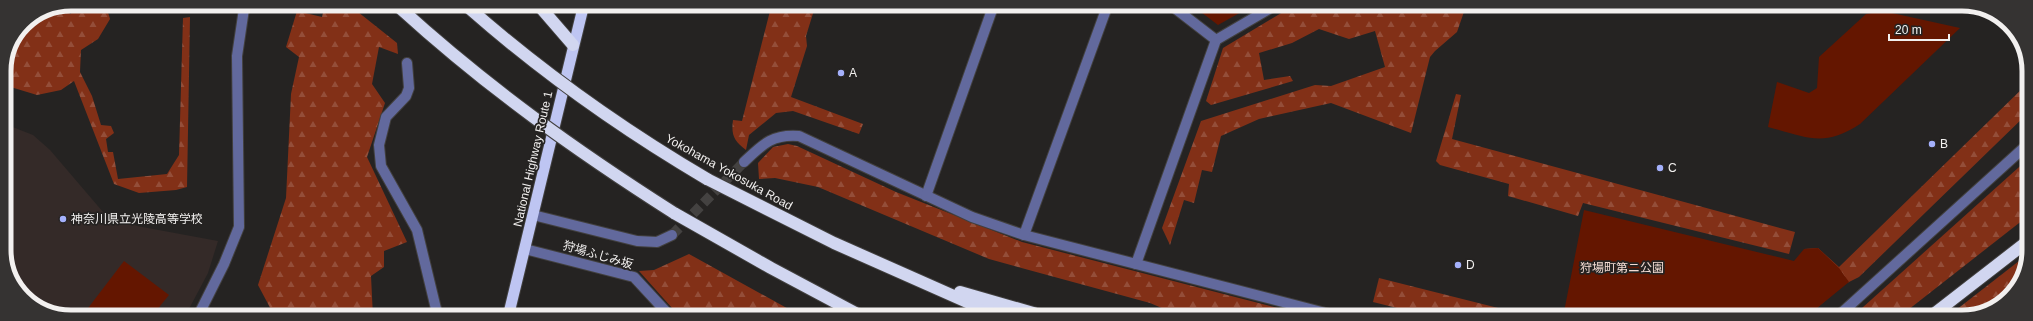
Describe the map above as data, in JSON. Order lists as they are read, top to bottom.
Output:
{
  "streets": {
    "highway": ["National Highway Route 1", "Yokohama Yokosuka Road"],
    "street": ["狩場ふじみ坂"]
  },
  "crossings": [
    ["National Highway Route 1", "狩場ふじみ坂"]
  ],
  "parks": ["狩場町第ニ公園"],
  "places": [
    "A",
    "B",
    "C",
    "神奈川県立光陵高等学校",
    "D"
  ],
  "scale_bar": "20 m"
}
